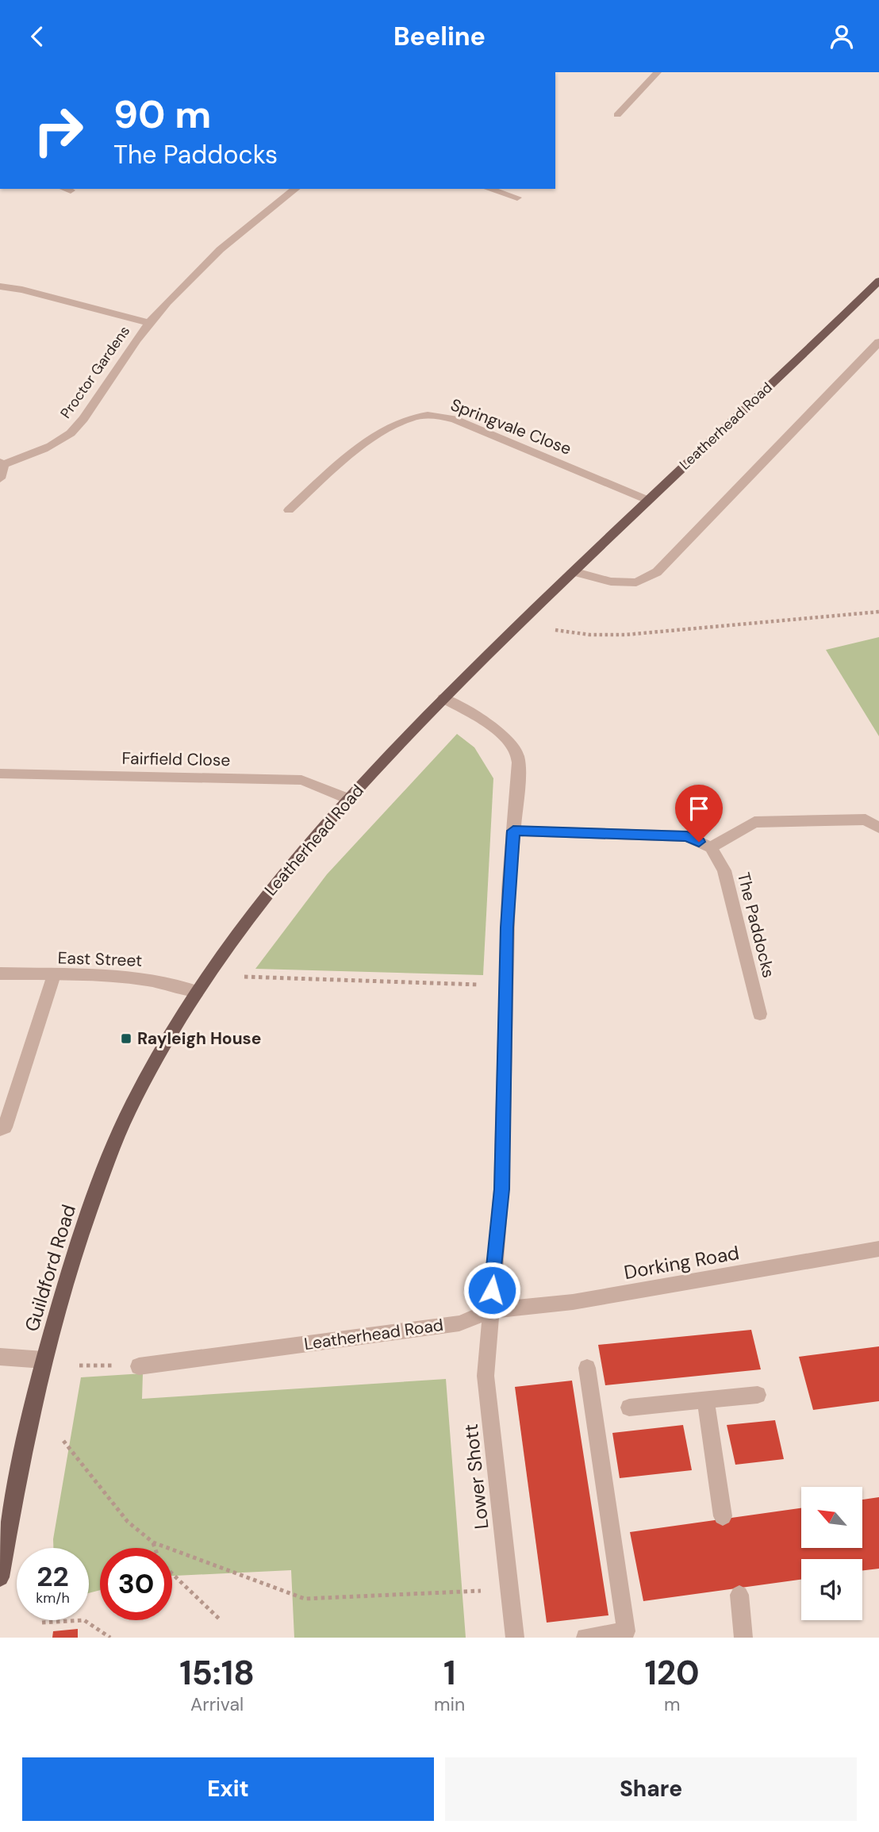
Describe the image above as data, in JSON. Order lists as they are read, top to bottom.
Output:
{
  "streets": {
    "main road": ["Leatherhead Road", "Guildford Road"],
    "street": [
      "Proctor Gardens",
      "Springvale Close",
      "Fairfield Close",
      "The Paddocks",
      "East Street",
      "Dorking Road",
      "Lower Shott"
    ]
  },
  "crossings": [
    ["Leatherhead Road", "Springvale Close"],
    ["Leatherhead Road", "Fairfield Close"],
    ["Leatherhead Road", "East Street"],
    ["Leatherhead Road", "Dorking Road"],
    ["Leatherhead Road", "Guildford Road"],
    ["Leatherhead Road", "Lower Shott"],
    ["East Street", "Guildford Road"],
    ["Dorking Road", "Lower Shott"]
  ],
  "places": {
    "transit": ["Rayleigh House"]
  },
  "north": "top left",
  "page": {
    "header": "Beeline",
    "turn": ["90 m", "The Paddocks"],
    "speed": "22 km/h",
    "limit": "30",
    "eta": [
      "15:18",
      "Arrival",
      "1",
      "min",
      "120",
      "m"
    ],
    "buttons": ["Exit", "Share"]
  }
}
